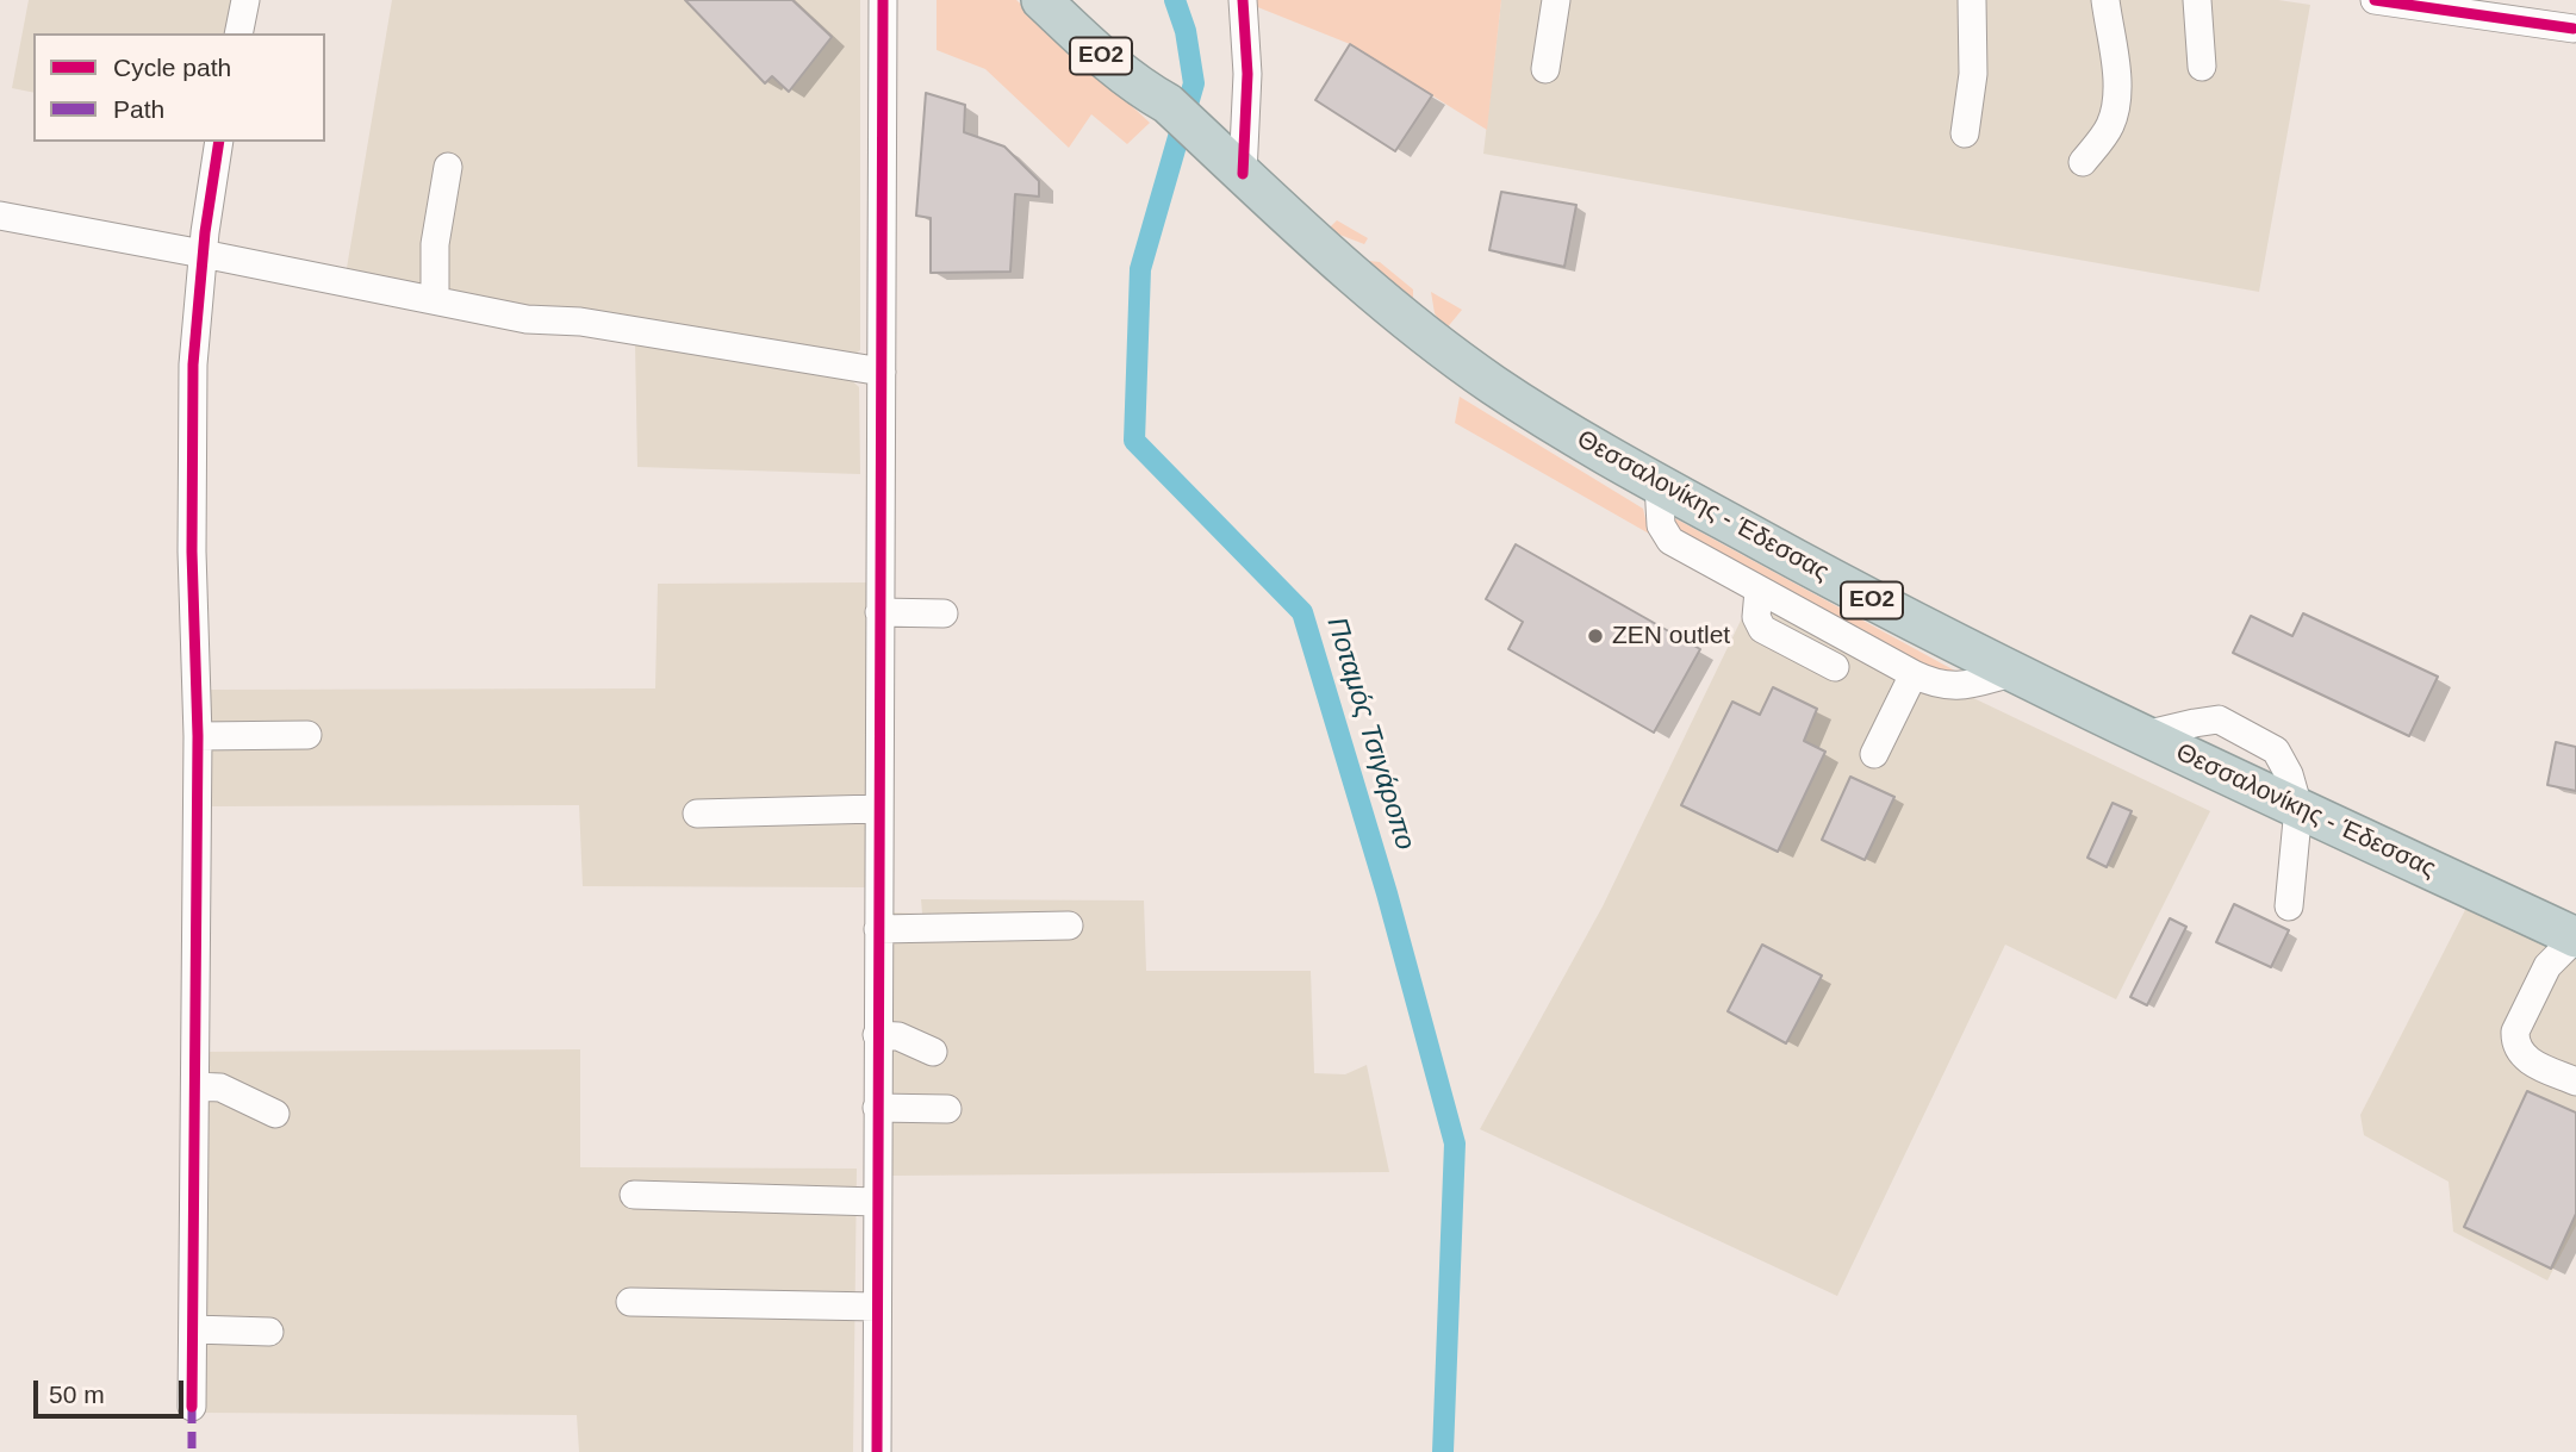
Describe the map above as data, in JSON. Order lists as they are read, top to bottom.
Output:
{
  "streets": {
    "highway": ["ΕΟ2", "Θεσσαλονίκης - Έδεσσας"]
  },
  "water": ["Ποταμός Τσιγάροπο"],
  "places": ["ZEN outlet"],
  "legend": ["Cycle path", "Path"],
  "scale_bar": "50 m"
}
